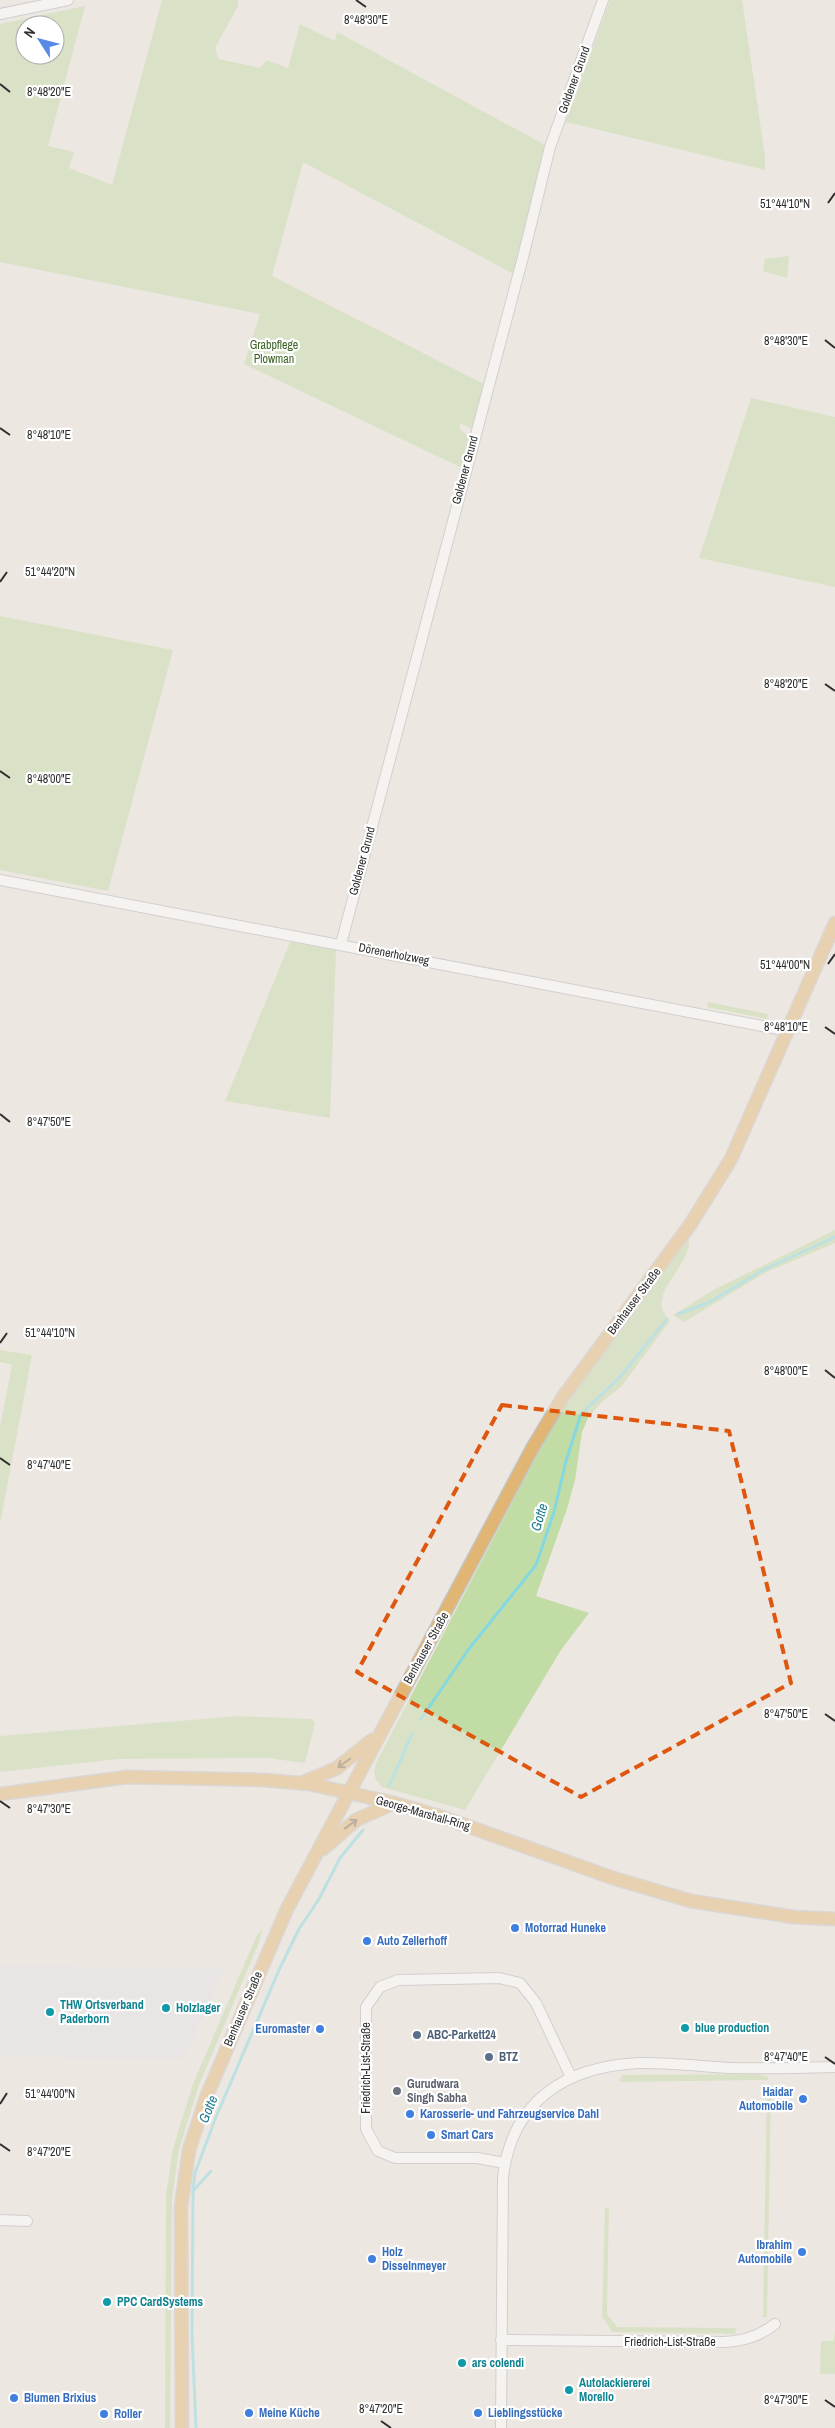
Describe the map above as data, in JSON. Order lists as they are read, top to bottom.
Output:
{
  "streets": {
    "main road": ["Benhauser Straße", "George-Marshall-Ring"],
    "street": ["Goldener Grund", "Dörenerholzweg", "Friedrich-List-Straße"]
  },
  "crossings": [
    ["Goldener Grund", "Dörenerholzweg"],
    ["Dörenerholzweg", "Benhauser Straße"],
    ["Benhauser Straße", "George-Marshall-Ring"]
  ],
  "water": ["Gotte"],
  "parks": ["Grabpflege Plowman"],
  "places": [
    "Motorrad Huneke",
    "Auto Zellerhoff",
    "Holzlager",
    "THW Ortsverband Paderborn",
    "blue production",
    "Euromaster",
    "ABC-Parkett24",
    "BTZ",
    "Gurudwara Singh Sabha",
    "Haidar Automobile",
    "Karosserie- und Fahrzeugservice Dahl",
    "Smart Cars",
    "Ibrahim Automobile",
    "Holz Disselnmeyer",
    "PPC CardSystems",
    "ars colendi",
    "Autolackiererei Morello",
    "Blumen Brixius",
    "Meine Küche",
    "Lieblingsstücke",
    "Roller"
  ],
  "north": "top left",
  "coordinates": [
    "8°48'30\"E",
    "8°48'20\"E",
    "51°44'10\"N",
    "8°48'10\"E",
    "51°44'20\"N",
    "8°48'00\"E",
    "51°44'00\"N",
    "8°47'50\"E",
    "8°47'40\"E",
    "8°47'30\"E",
    "8°47'20\"E"
  ]
}
